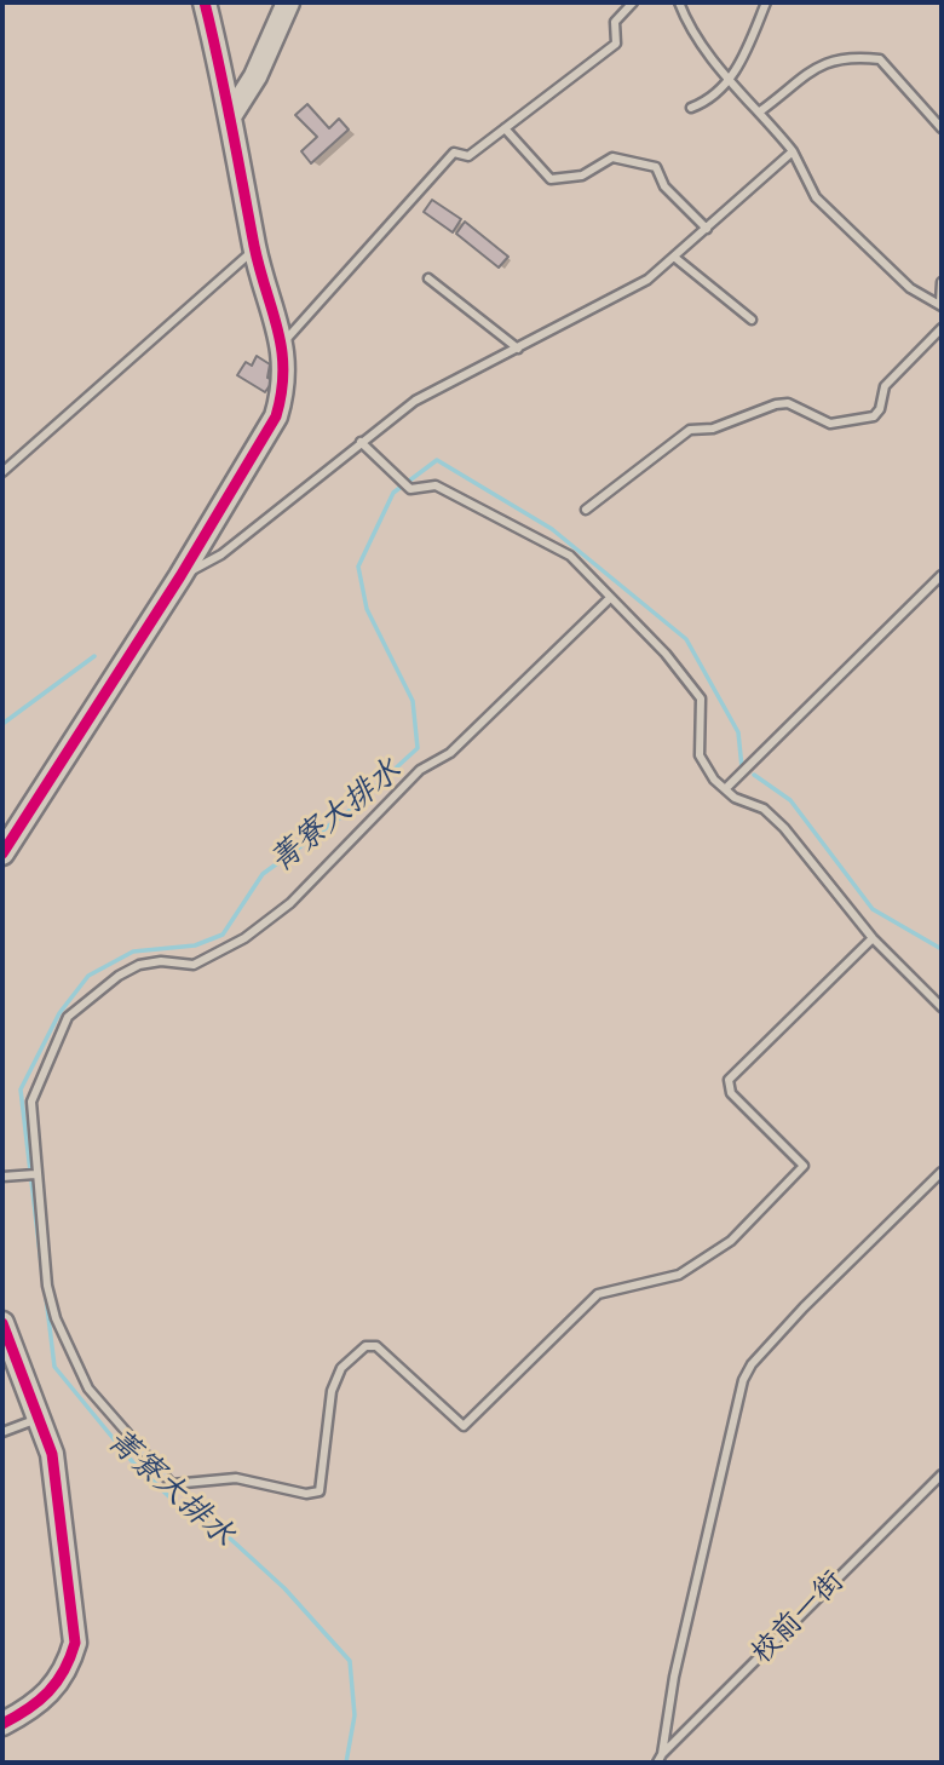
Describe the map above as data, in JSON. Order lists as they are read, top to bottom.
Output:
{
  "streets": {
    "lane": ["校前一街"]
  },
  "water": ["菁寮大排水"]
}
